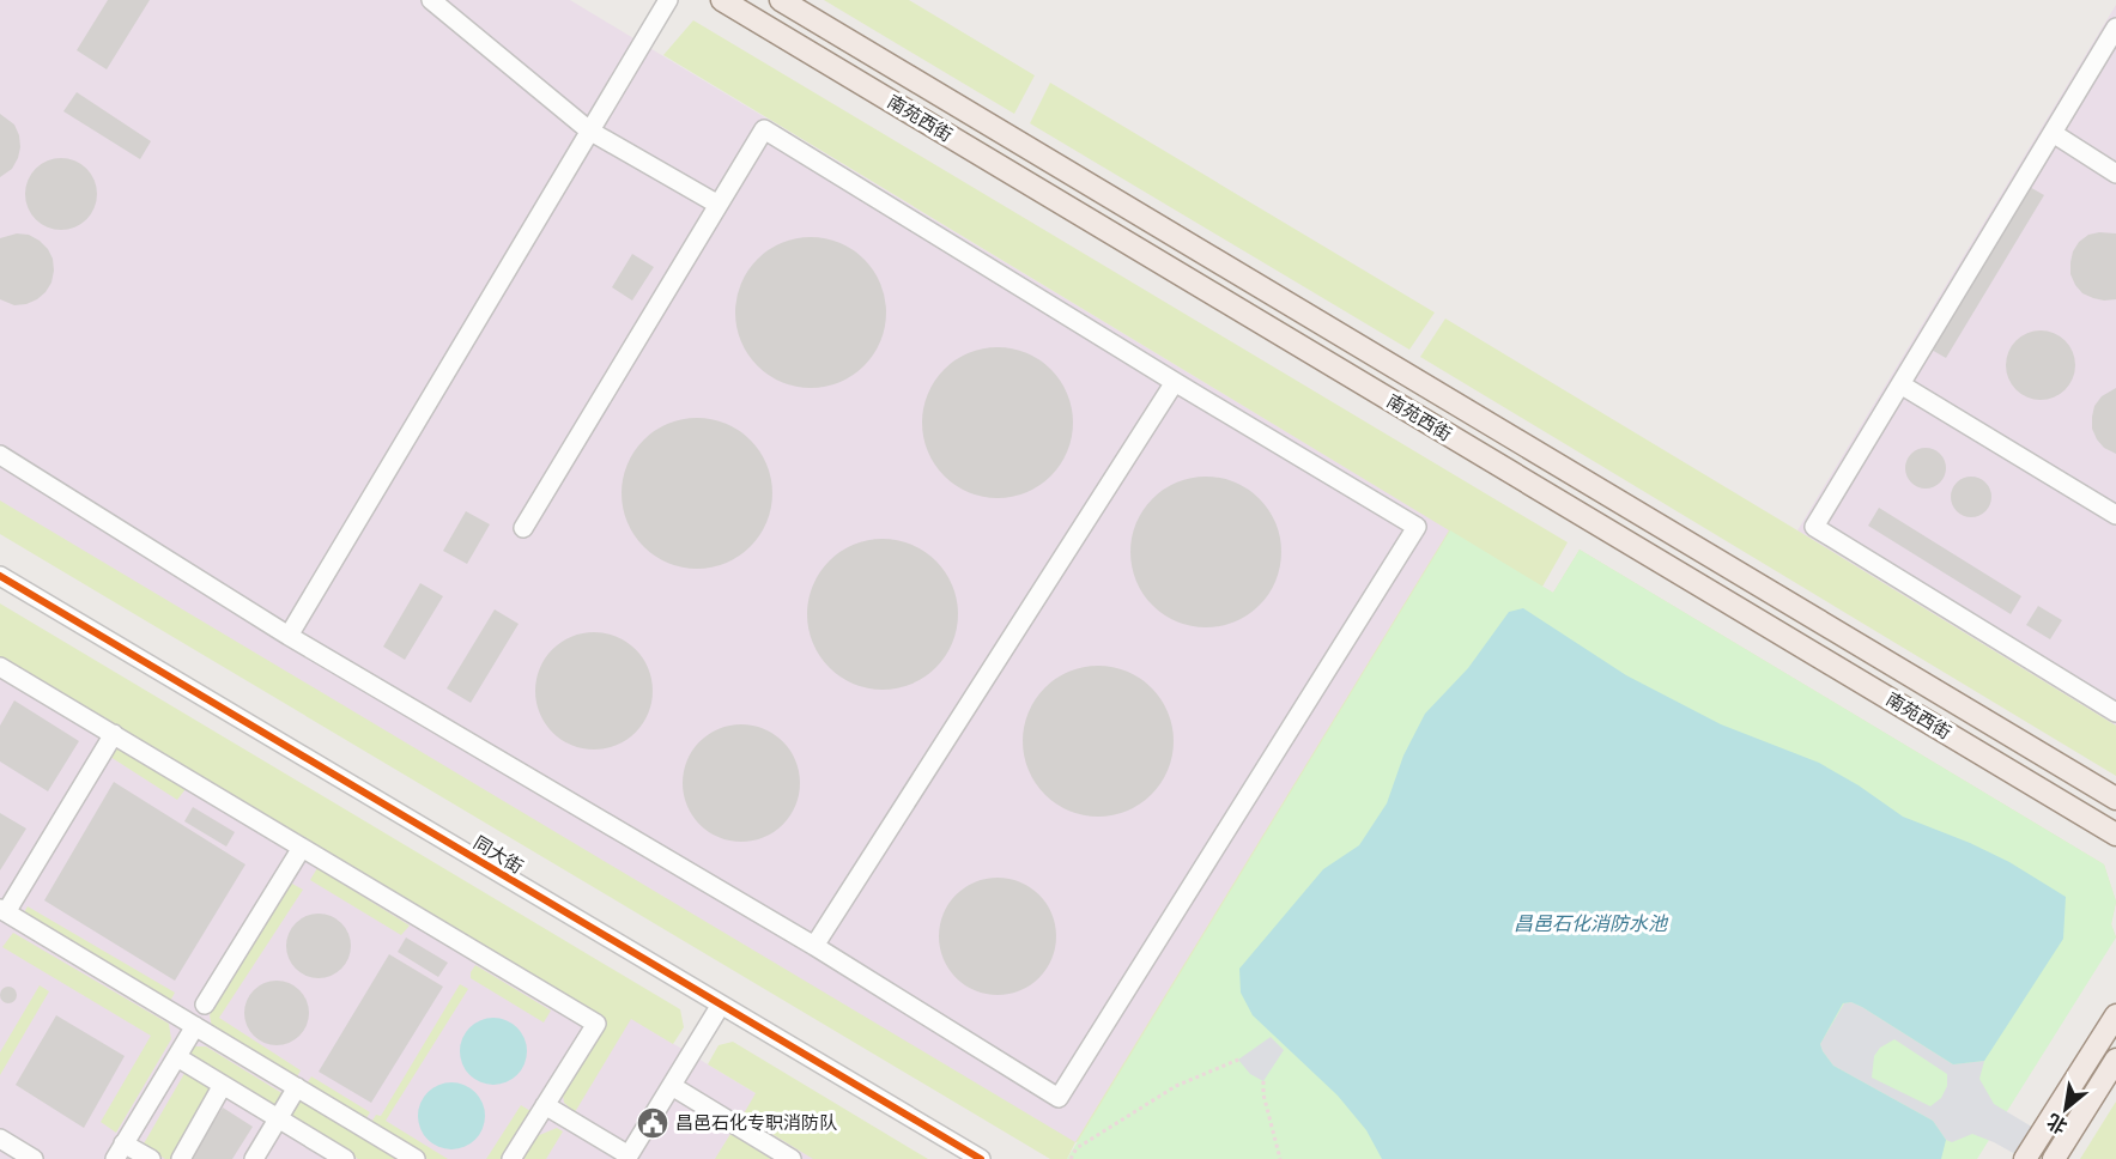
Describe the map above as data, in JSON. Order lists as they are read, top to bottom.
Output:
{
  "streets": {
    "main road": ["南苑西街"],
    "street": ["同大街"]
  },
  "water": ["昌邑石化消防水池"],
  "places": {
    "public building": ["昌邑石化专职消防队"]
  },
  "north": "bottom left"
}
